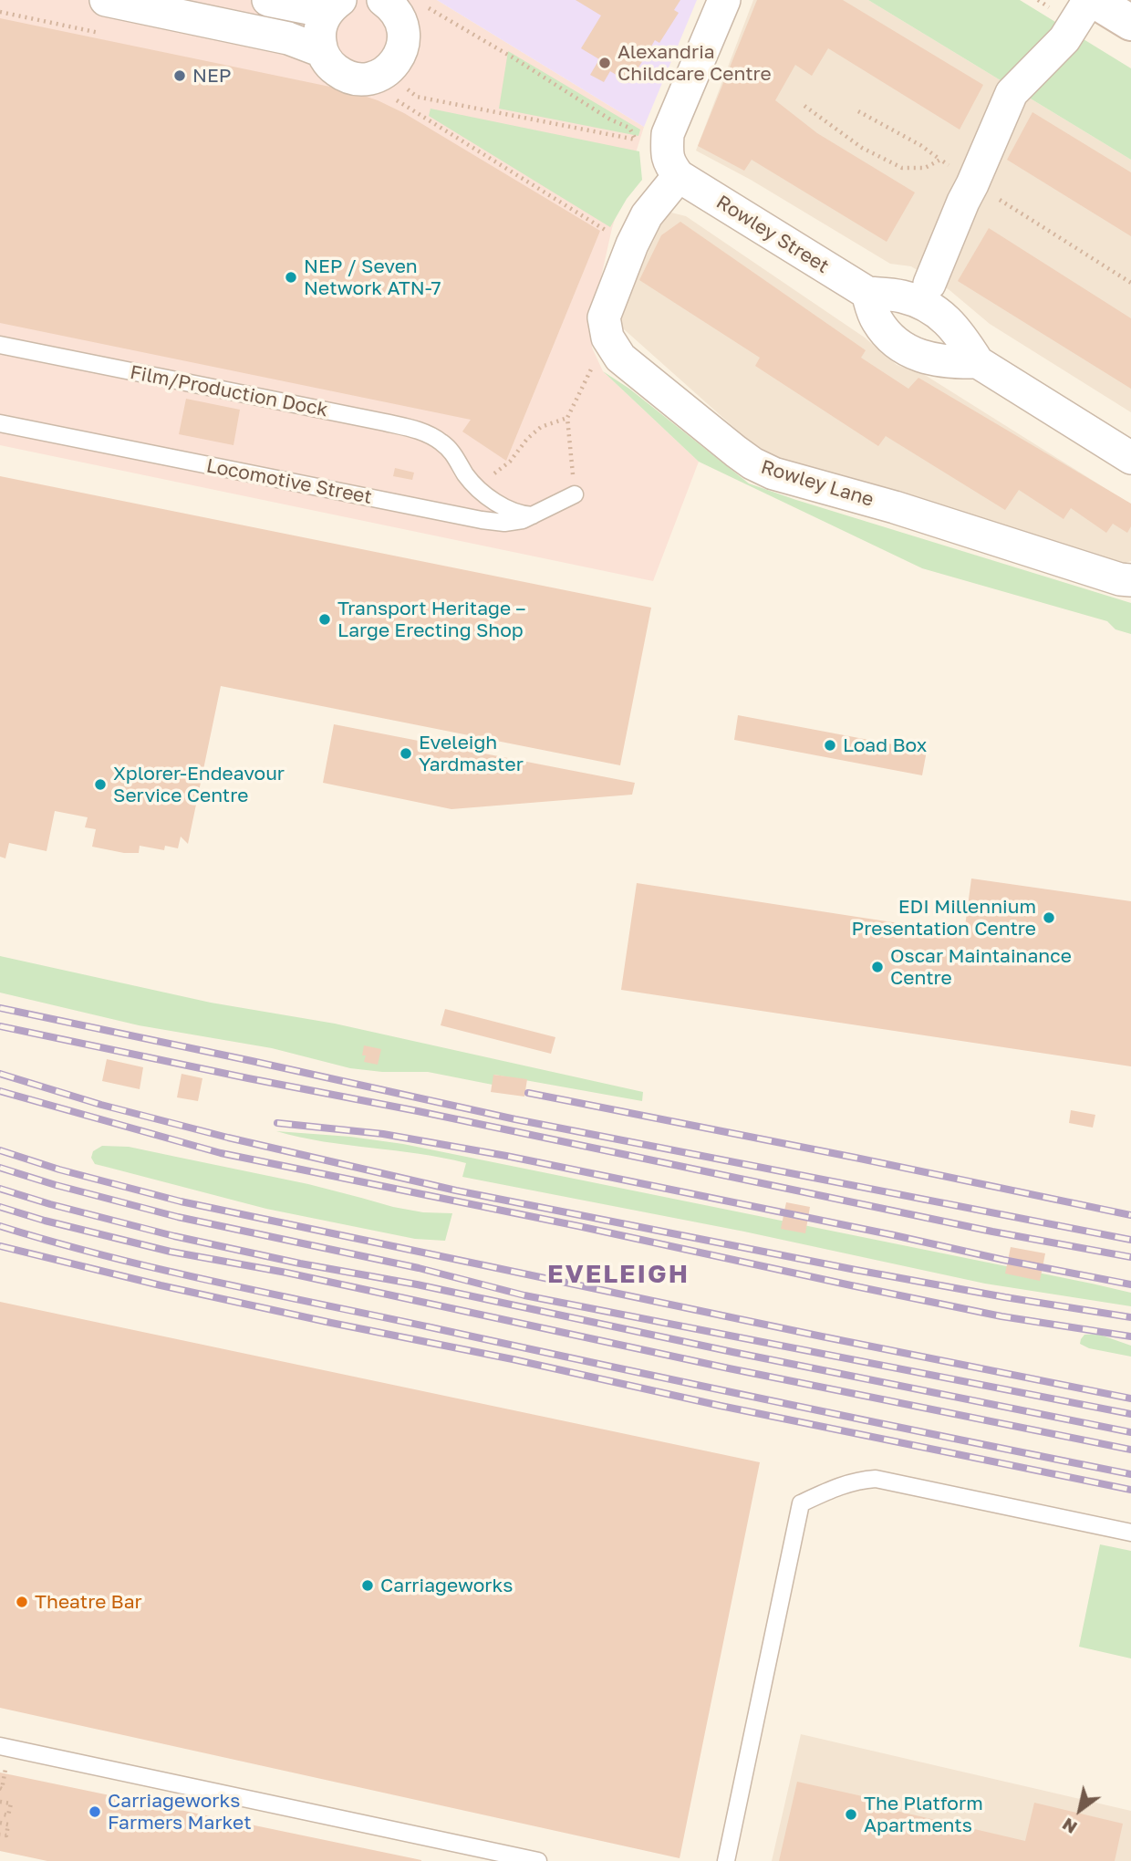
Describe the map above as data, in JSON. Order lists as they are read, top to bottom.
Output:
{
  "streets": {
    "street": ["Rowley Street", "Rowley Lane"],
    "lane": ["Film/Production Dock", "Locomotive Street"]
  },
  "districts": ["EVELEIGH"],
  "places": [
    "Alexandria Childcare Centre",
    "NEP",
    "NEP / Seven Network ATN-7",
    "Transport Heritage – Large Erecting Shop",
    "Load Box",
    "Eveleigh Yardmaster",
    "Xplorer-Endeavour Service Centre",
    "EDI Millennium Presentation Centre",
    "Oscar Maintainance Centre",
    "Carriageworks",
    "Theatre Bar",
    "Carriageworks Farmers Market",
    "The Platform Apartments"
  ],
  "north": "bottom left"
}
